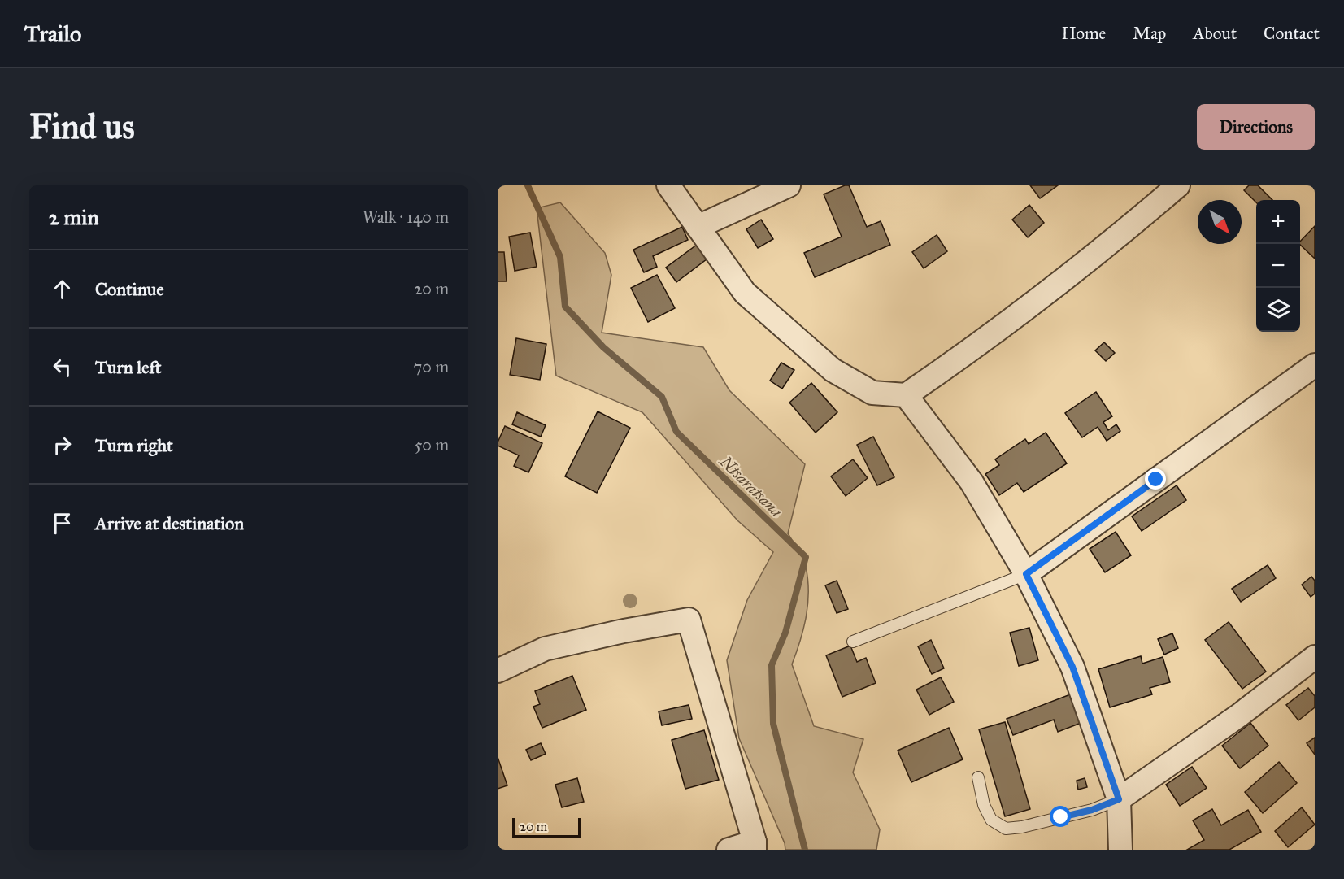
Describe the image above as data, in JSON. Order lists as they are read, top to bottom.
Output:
{
  "water": ["Ntsaratsana"],
  "scale_bar": "20 m",
  "north": "bottom right",
  "page": {
    "header": "Trailo",
    "nav": [
      "Home",
      "Map",
      "About",
      "Contact"
    ],
    "buttons": "Directions",
    "title": "Find us",
    "heading": ["2 min", "Walk · 140 m"],
    "map_buttons": ["+", "−"],
    "list": [
      ["Continue", "20 m"],
      ["Turn left", "70 m"],
      ["Turn right", "50 m"],
      "Arrive at destination"
    ],
    "scale": "20 m"
  }
}
